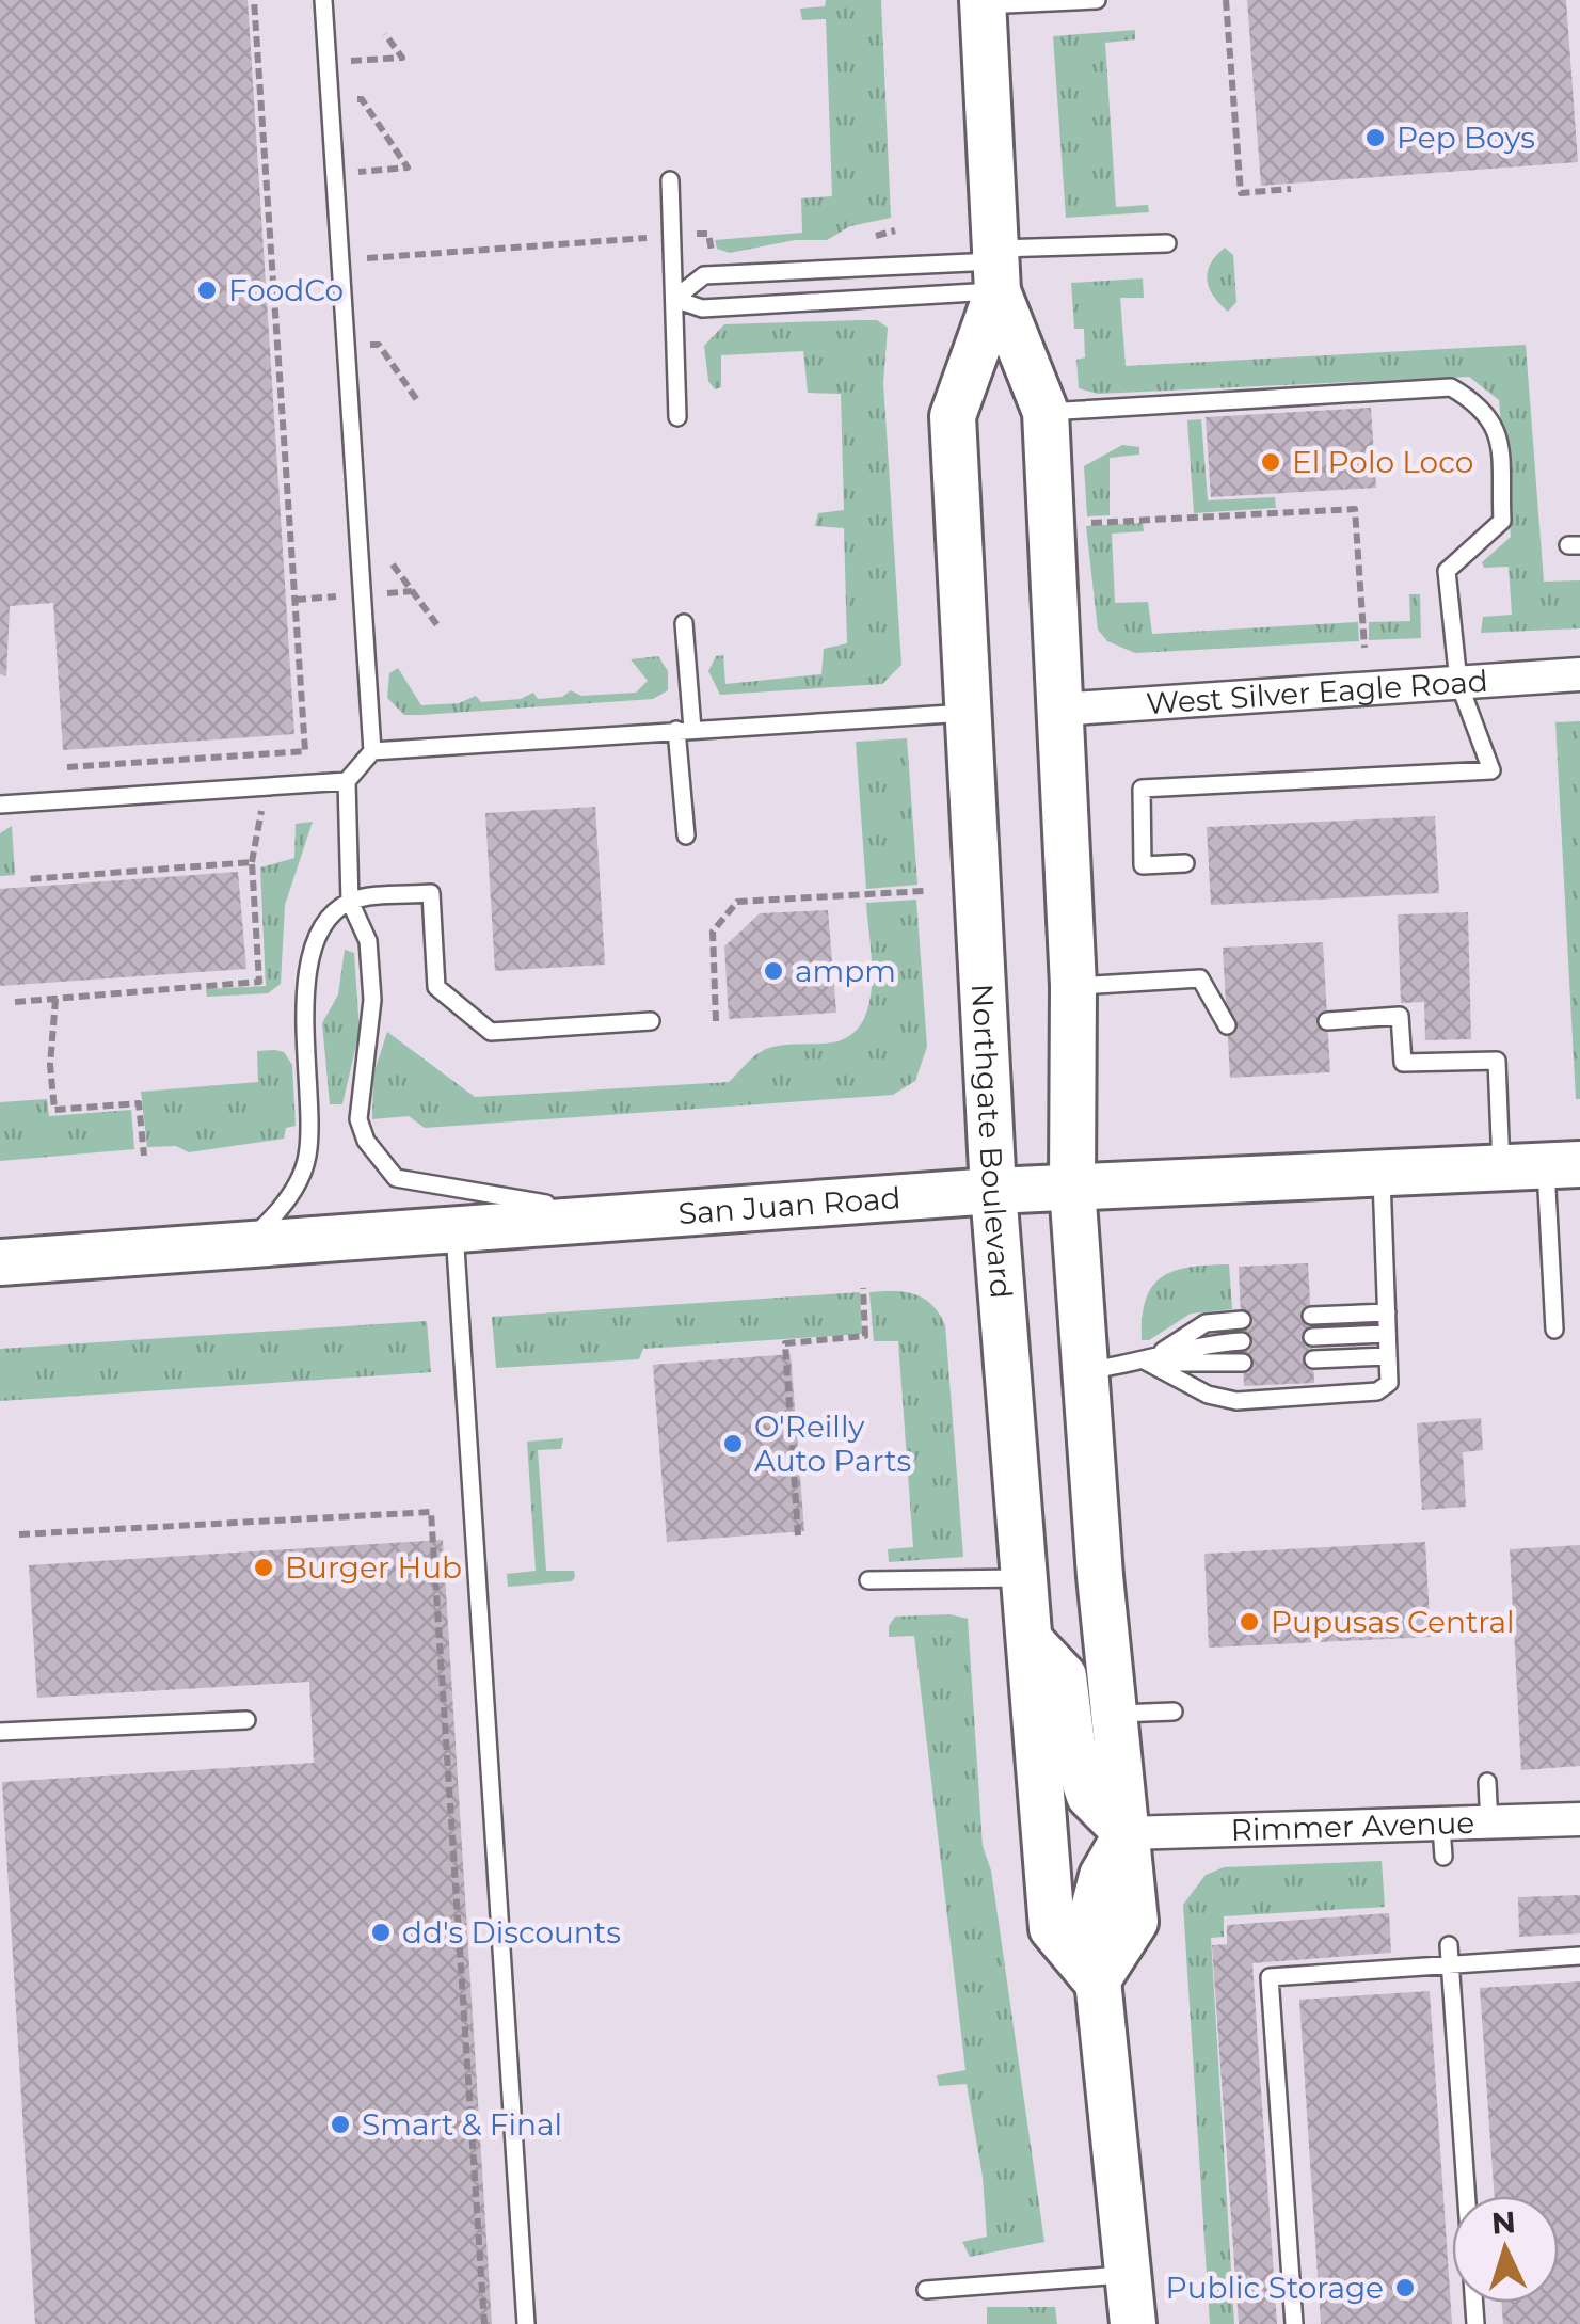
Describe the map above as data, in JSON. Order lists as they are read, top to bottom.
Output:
{
  "streets": {
    "main road": ["Northgate Boulevard", "San Juan Road"],
    "street": ["West Silver Eagle Road", "Rimmer Avenue"]
  },
  "crossings": [
    ["West Silver Eagle Road", "Northgate Boulevard"],
    ["Northgate Boulevard", "San Juan Road"],
    ["Northgate Boulevard", "Rimmer Avenue"]
  ],
  "places": [
    "Pep Boys",
    "FoodCo",
    "El Polo Loco",
    "ampm",
    "O'Reilly Auto Parts",
    "Burger Hub",
    "Pupusas Central",
    "dd's Discounts",
    "Smart & Final",
    "Public Storage"
  ],
  "north": "top"
}
